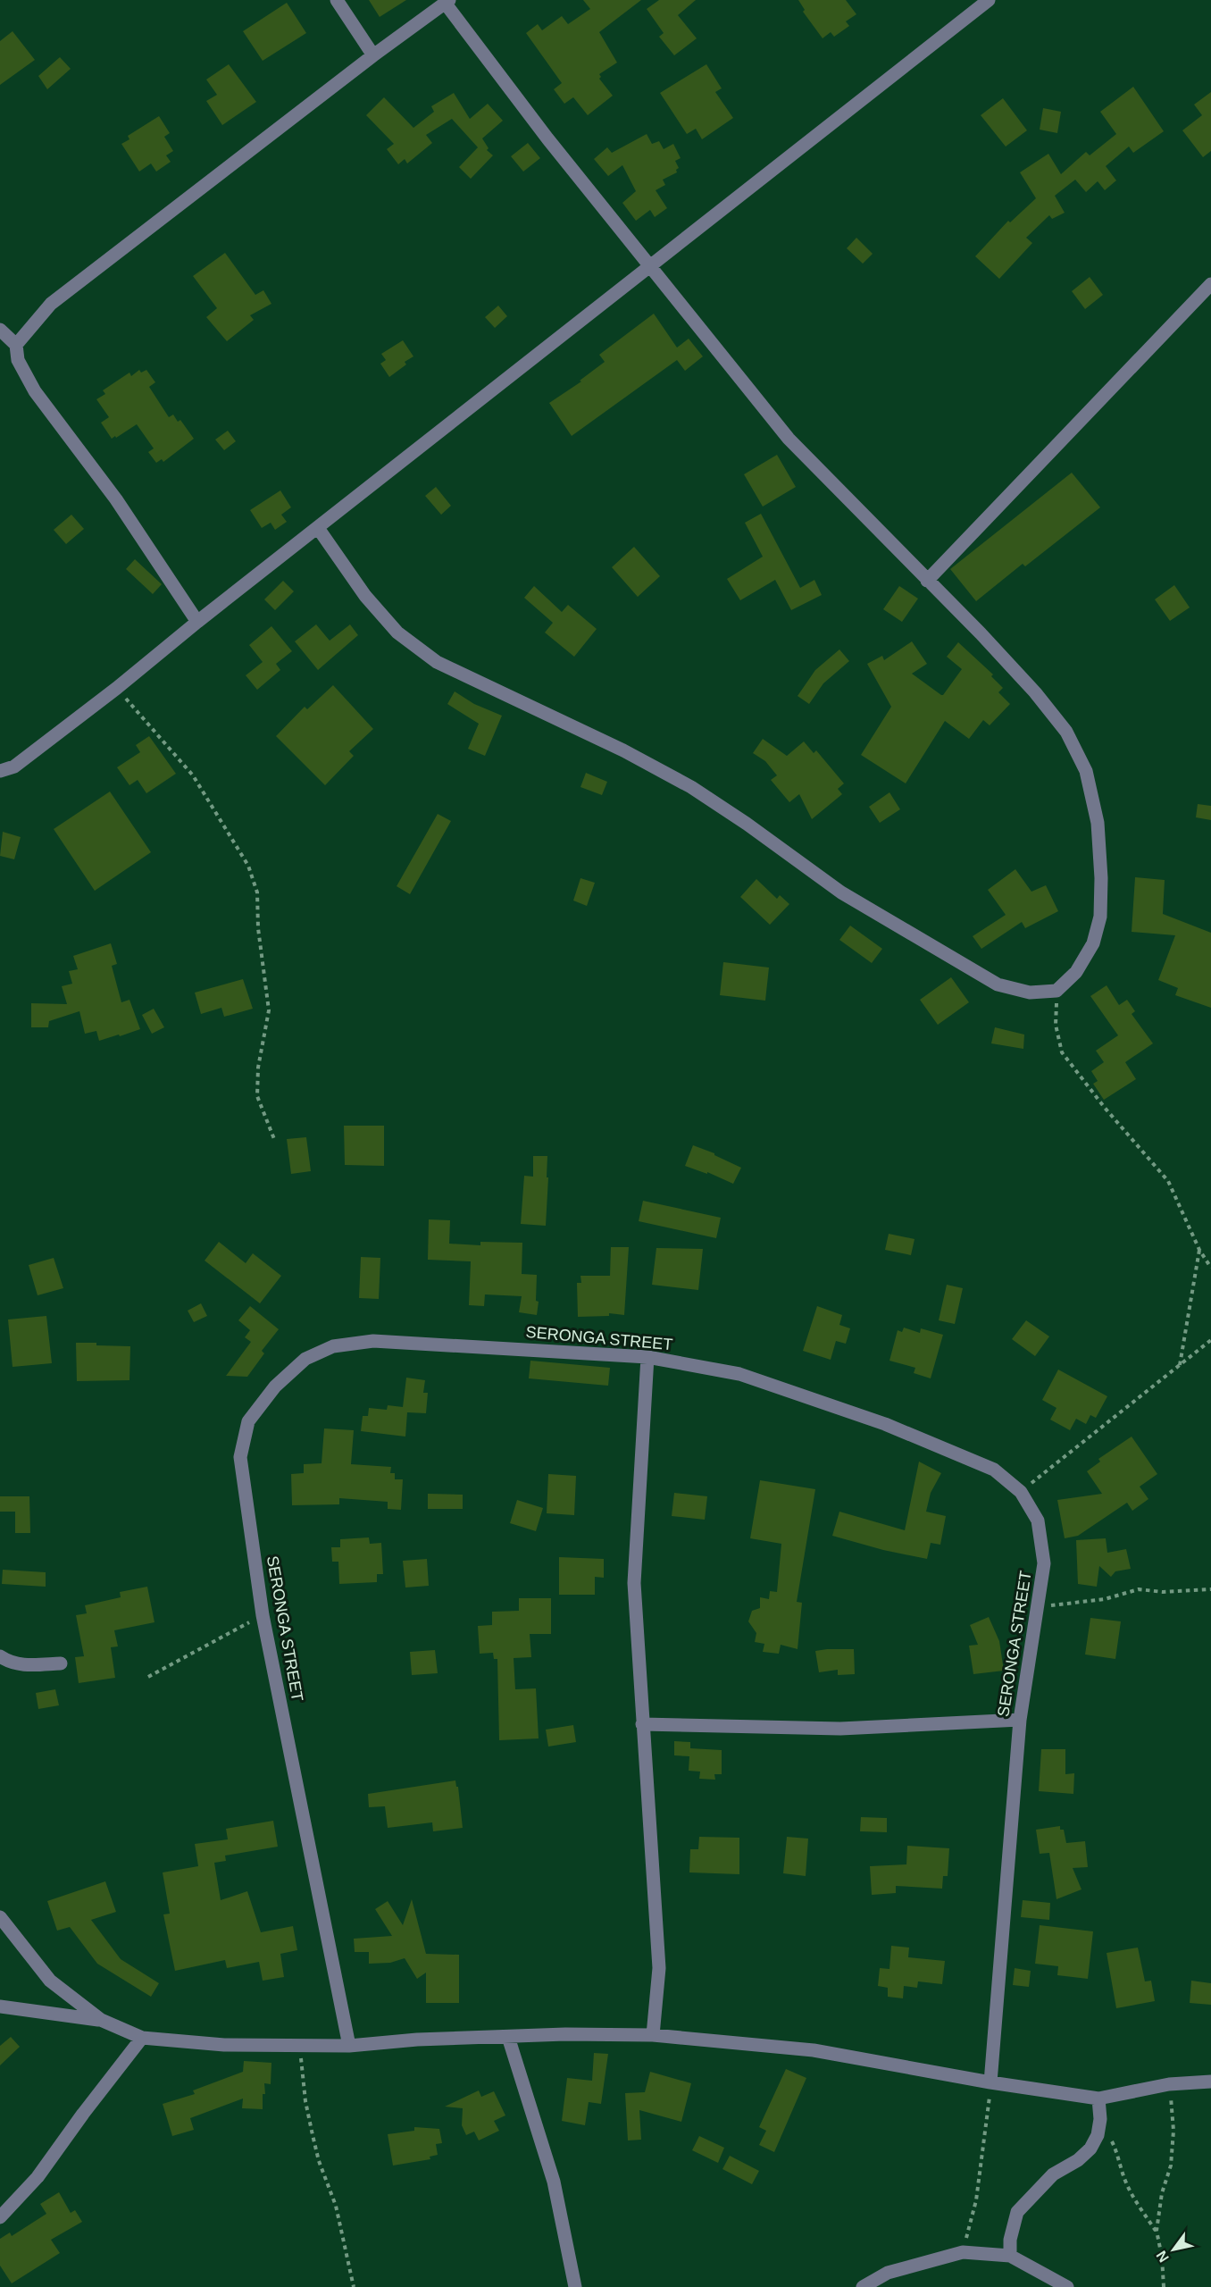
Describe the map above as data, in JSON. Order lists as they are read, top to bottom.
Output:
{
  "streets": {
    "street": ["SERONGA STREET"]
  },
  "north": "bottom left"
}
